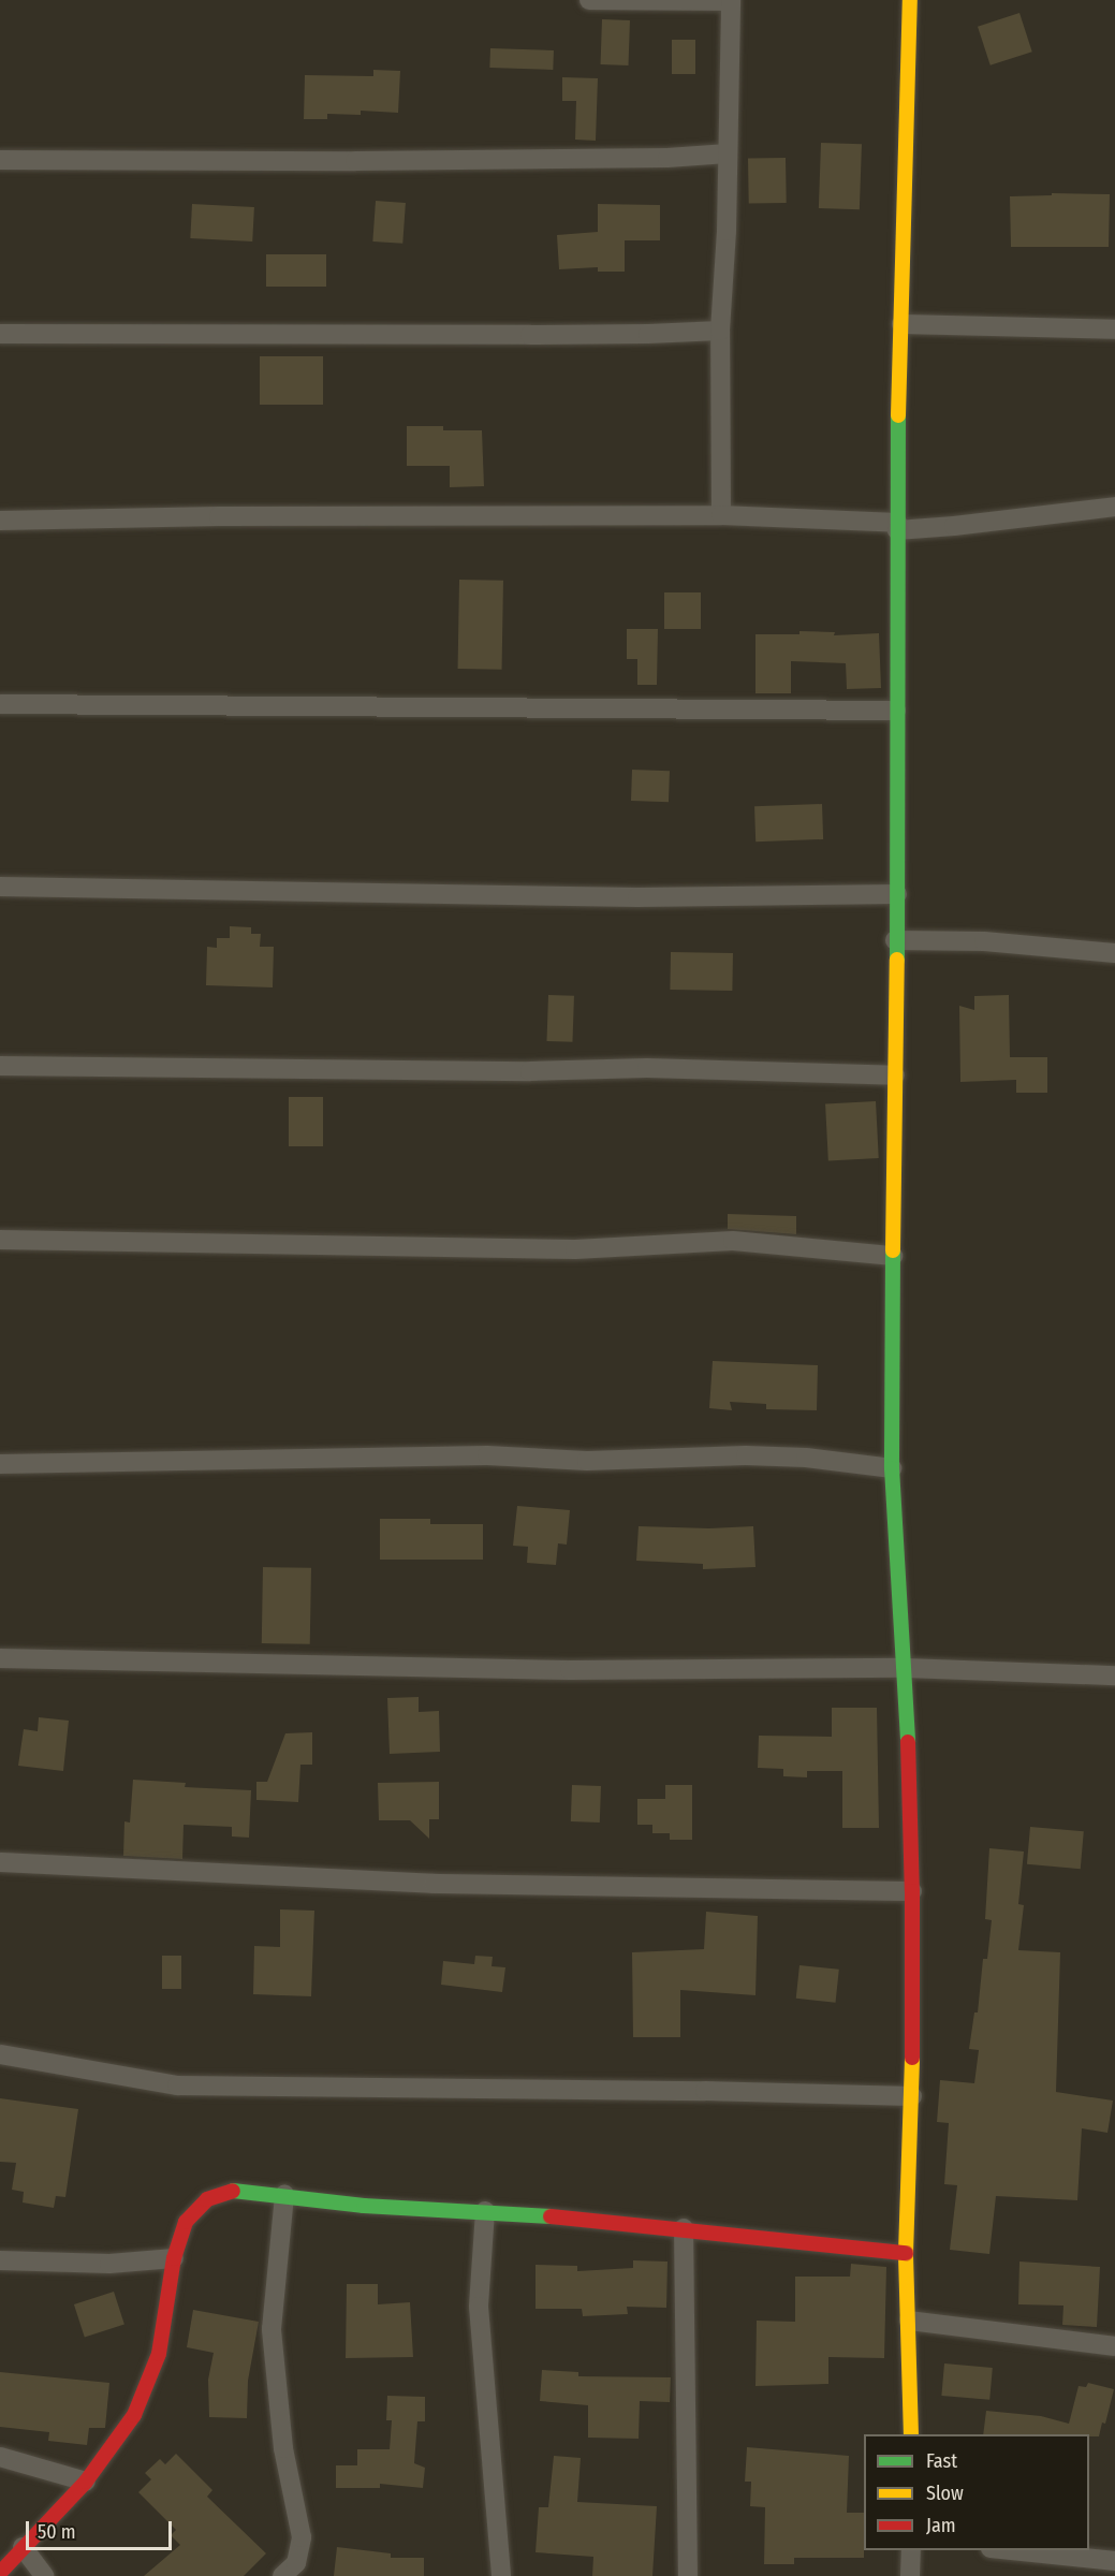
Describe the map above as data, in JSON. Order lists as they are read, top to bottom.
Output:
{
  "legend": ["Fast", "Slow", "Jam"],
  "scale_bar": "50 m"
}
